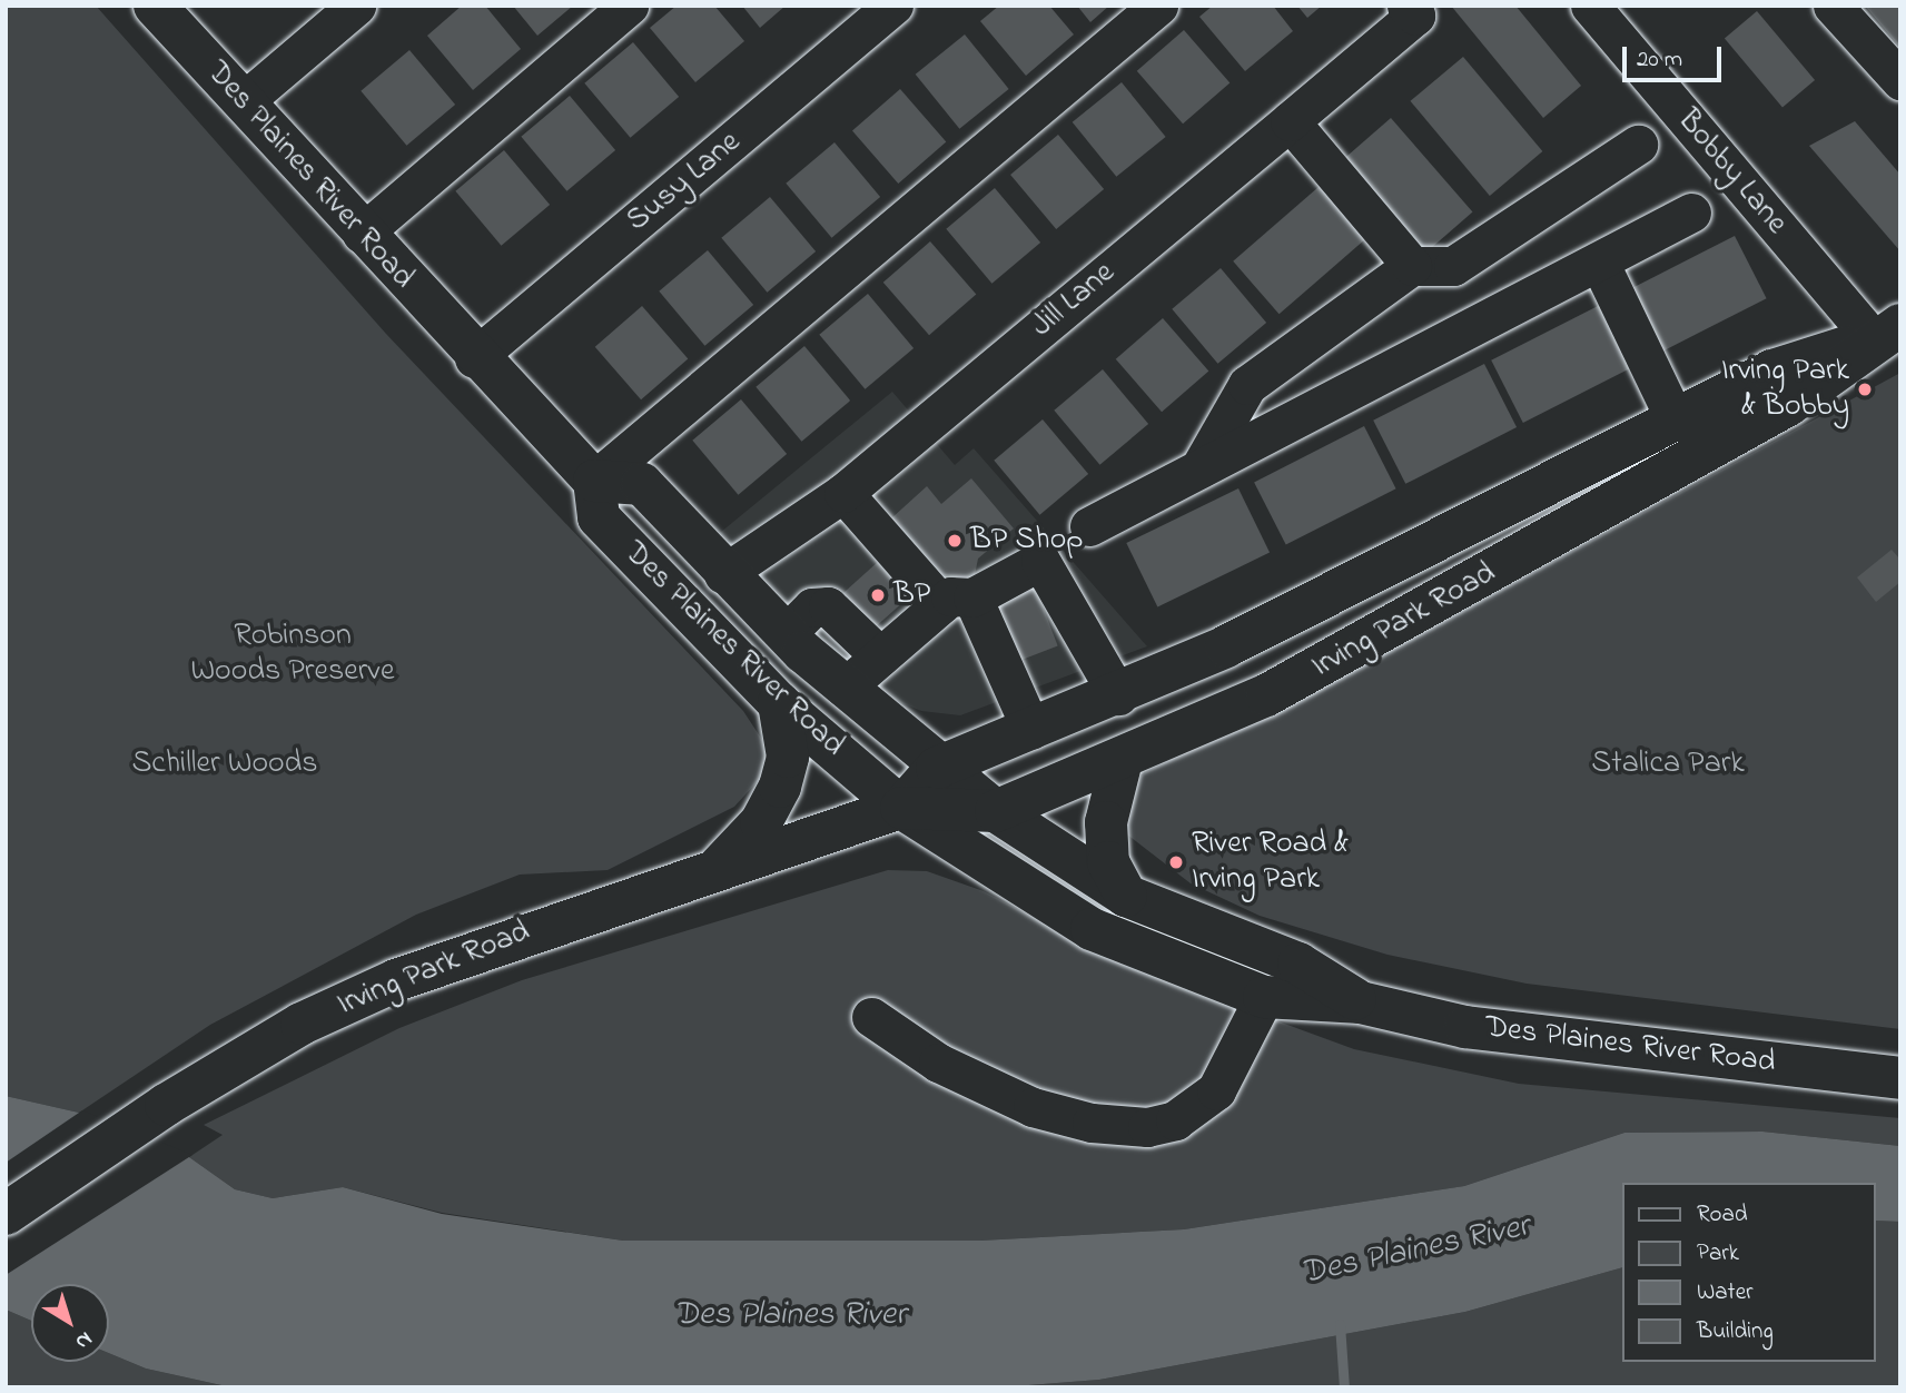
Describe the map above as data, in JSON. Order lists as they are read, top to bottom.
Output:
{
  "streets": {
    "main road": ["Des Plaines River Road", "Irving Park Road"],
    "street": ["Bobby Lane", "Susy Lane", "Jill Lane"]
  },
  "crossings": [
    ["Bobby Lane", "Irving Park Road"],
    ["Des Plaines River Road", "Susy Lane"],
    ["Des Plaines River Road", "Jill Lane"],
    ["Des Plaines River Road", "Irving Park Road"]
  ],
  "water": ["Des Plaines River"],
  "parks": ["Robinson Woods Preserve", "Schiller Woods", "Stalica Park"],
  "places": [
    "Irving Park & Bobby",
    "BP Shop",
    "BP",
    "River Road & Irving Park"
  ],
  "legend": [
    "Road",
    "Park",
    "Water",
    "Building"
  ],
  "scale_bar": "20 m",
  "north": "bottom right"
}
